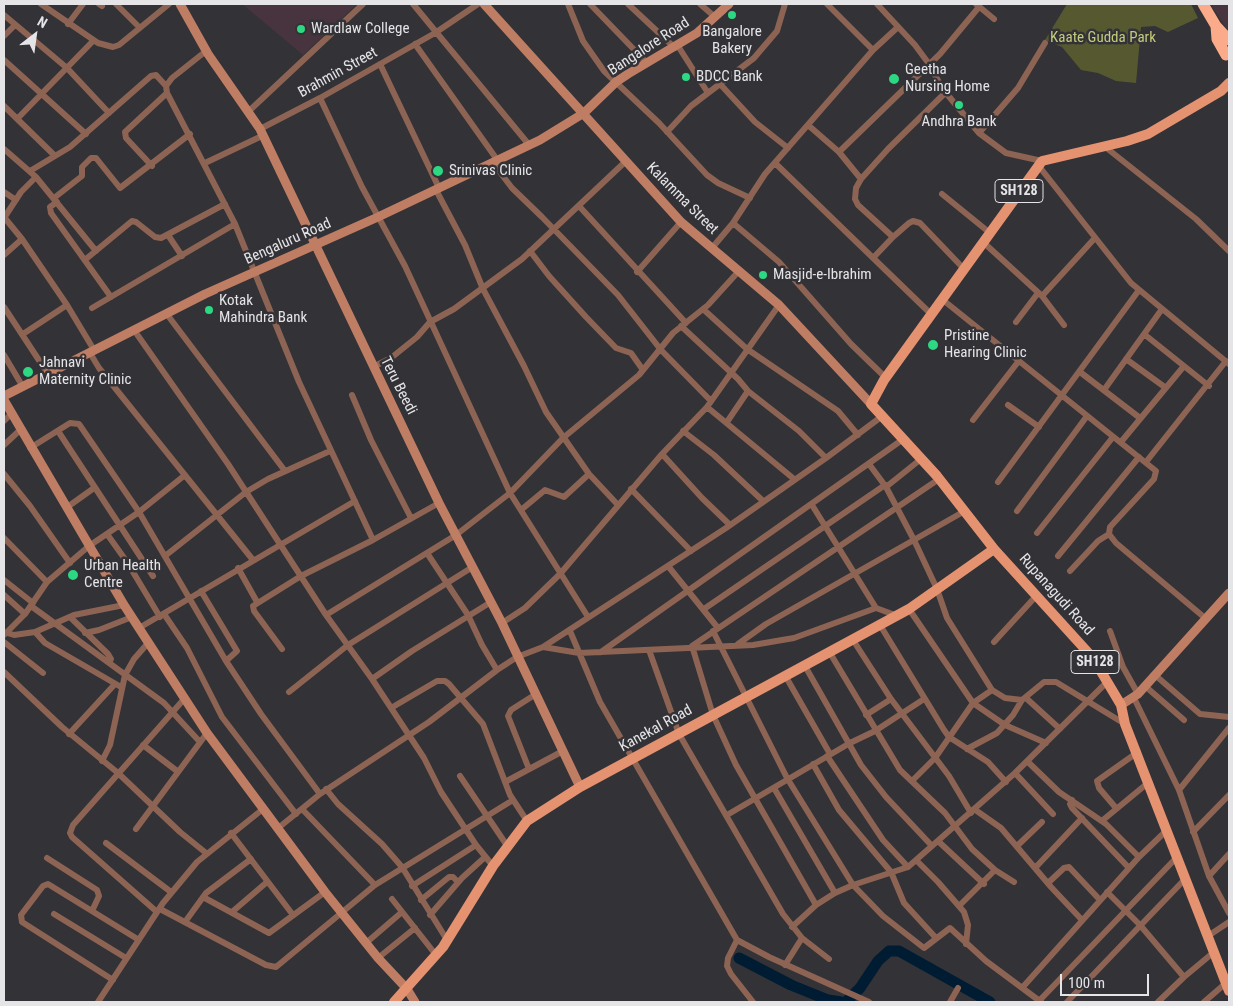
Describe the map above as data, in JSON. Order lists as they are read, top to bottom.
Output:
{
  "streets": {
    "main road": ["SH128", "Rupanagudi Road", "Kanekal Road"],
    "street": [
      "Bangalore Road",
      "Brahmin Street",
      "Kalamma Street",
      "Bengaluru Road",
      "Teru Beedi"
    ]
  },
  "crossings": [
    ["Bangalore Road", "Kalamma Street"],
    ["Bangalore Road", "Bengaluru Road"],
    ["Brahmin Street", "Teru Beedi"],
    ["SH128", "Kalamma Street"],
    ["SH128", "Rupanagudi Road"],
    ["Kalamma Street", "Bengaluru Road"],
    ["Kalamma Street", "Rupanagudi Road"],
    ["Bengaluru Road", "Teru Beedi"],
    ["Teru Beedi", "Kanekal Road"],
    ["Rupanagudi Road", "Kanekal Road"]
  ],
  "parks": ["Kaate Gudda Park"],
  "places": [
    "Bangalore Bakery",
    "Wardlaw College",
    "BDCC Bank",
    "Geetha Nursing Home",
    "Andhra Bank",
    "Srinivas Clinic",
    "Masjid-e-Ibrahim",
    "Kotak Mahindra Bank",
    "Pristine Hearing Clinic",
    "Jahnavi Maternity Clinic",
    "Urban Health Centre"
  ],
  "scale_bar": "100 m",
  "north": "top right"
}
